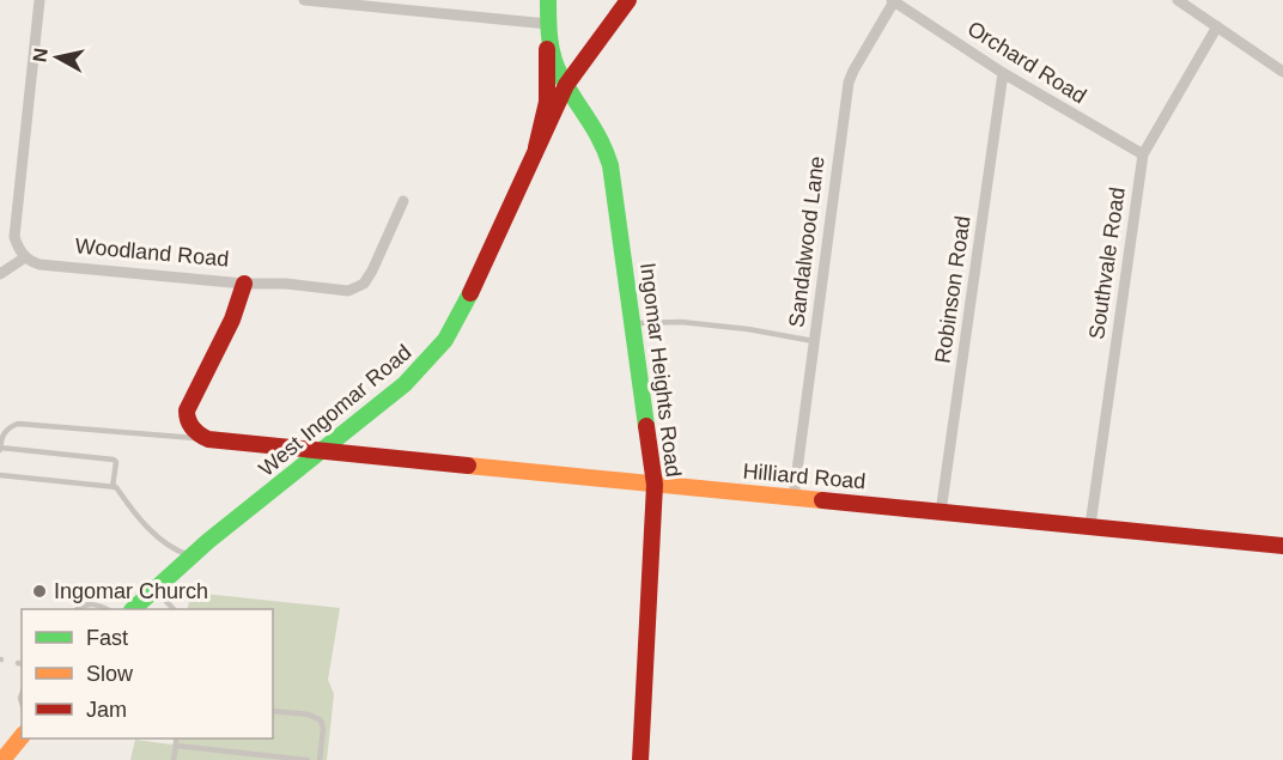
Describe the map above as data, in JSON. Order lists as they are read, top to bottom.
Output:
{
  "streets": {
    "street": [
      "Orchard Road",
      "Sandalwood Lane",
      "Woodland Road",
      "Southvale Road",
      "Robinson Road",
      "Ingomar Heights Road",
      "West Ingomar Road",
      "Hilliard Road"
    ]
  },
  "crossings": [
    ["Orchard Road", "Sandalwood Lane"],
    ["Orchard Road", "Southvale Road"],
    ["Orchard Road", "Robinson Road"],
    ["Sandalwood Lane", "Hilliard Road"],
    ["Southvale Road", "Hilliard Road"],
    ["Robinson Road", "Hilliard Road"],
    ["Ingomar Heights Road", "West Ingomar Road"],
    ["Ingomar Heights Road", "Hilliard Road"],
    ["West Ingomar Road", "Hilliard Road"]
  ],
  "places": ["Ingomar Church"],
  "legend": ["Fast", "Slow", "Jam"],
  "north": "left"
}
